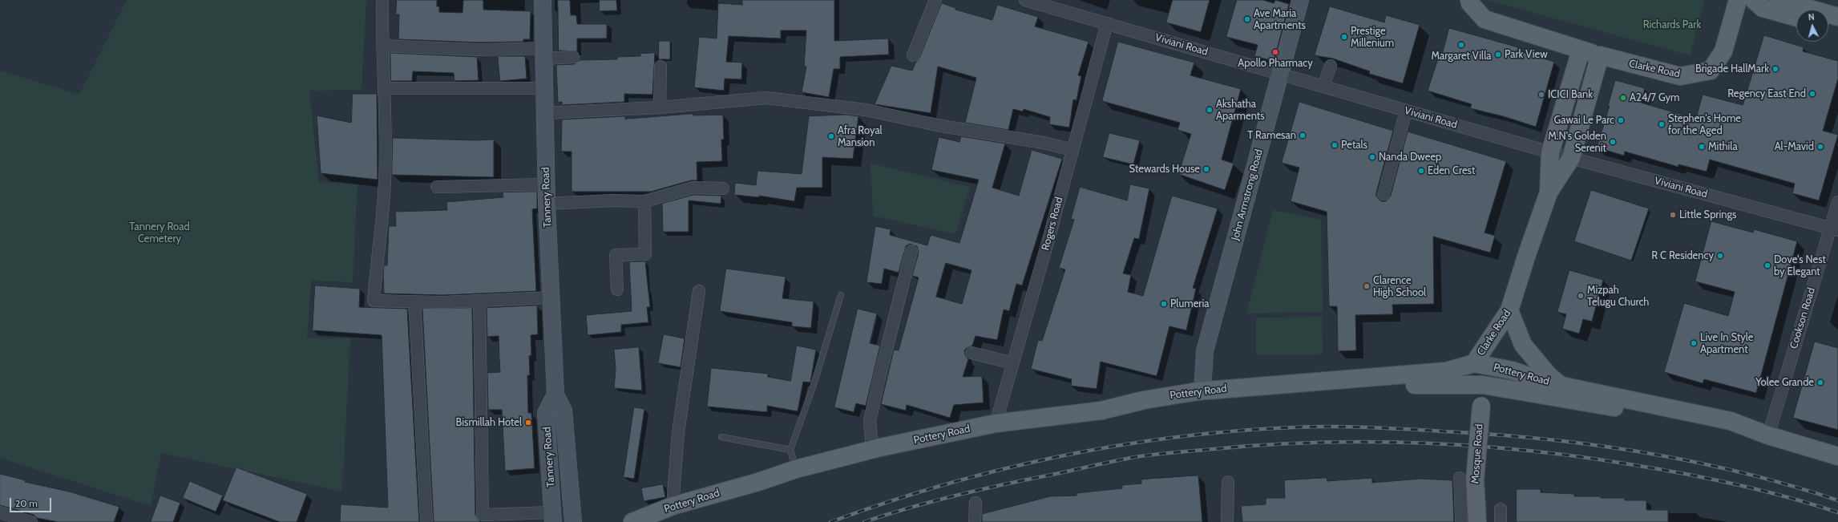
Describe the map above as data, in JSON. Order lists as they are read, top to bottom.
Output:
{
  "streets": {
    "main road": [
      "Clarke Road",
      "John Armstrong Road",
      "Tannery Road",
      "Pottery Road",
      "Mosque Road"
    ],
    "street": ["Viviani Road", "Rogers Road", "Cookson Road"]
  },
  "crossings": [
    ["Viviani Road", "Clarke Road"],
    ["Viviani Road", "John Armstrong Road"],
    ["Viviani Road", "Rogers Road"],
    ["Viviani Road", "Cookson Road"],
    ["Clarke Road", "Pottery Road"],
    ["John Armstrong Road", "Pottery Road"],
    ["Rogers Road", "Pottery Road"],
    ["Cookson Road", "Pottery Road"],
    ["Pottery Road", "Mosque Road"]
  ],
  "parks": ["Richards Park", "Tannery Road Cemetery"],
  "places": [
    "Ave Maria Apartments",
    "Prestige Millenium",
    "Margaret Villa",
    "Apollo Pharmacy",
    "Park View",
    "Brigade HallMark",
    "Regency East End",
    "ICICI Bank",
    "A24/7 Gym",
    "Akshatha Aparments",
    "Gawai Le Parc",
    "Stephen's Home for the Aged",
    "T Ramesan",
    "Afra Royal Mansion",
    "M.N's Golden Serenit",
    "Petals",
    "Mithila",
    "Al-Mavid",
    "Nanda Dweep",
    "Stewards House",
    "Eden Crest",
    "Little Springs",
    "R C Residency",
    "Dove's Nest by Elegant",
    "Clarence High School",
    "Mizpah Telugu Church",
    "Plumeria",
    "Live In Style Apartment",
    "Yolee Grande",
    "Bismillah Hotel"
  ],
  "scale_bar": "20 m",
  "north": "top"
}
